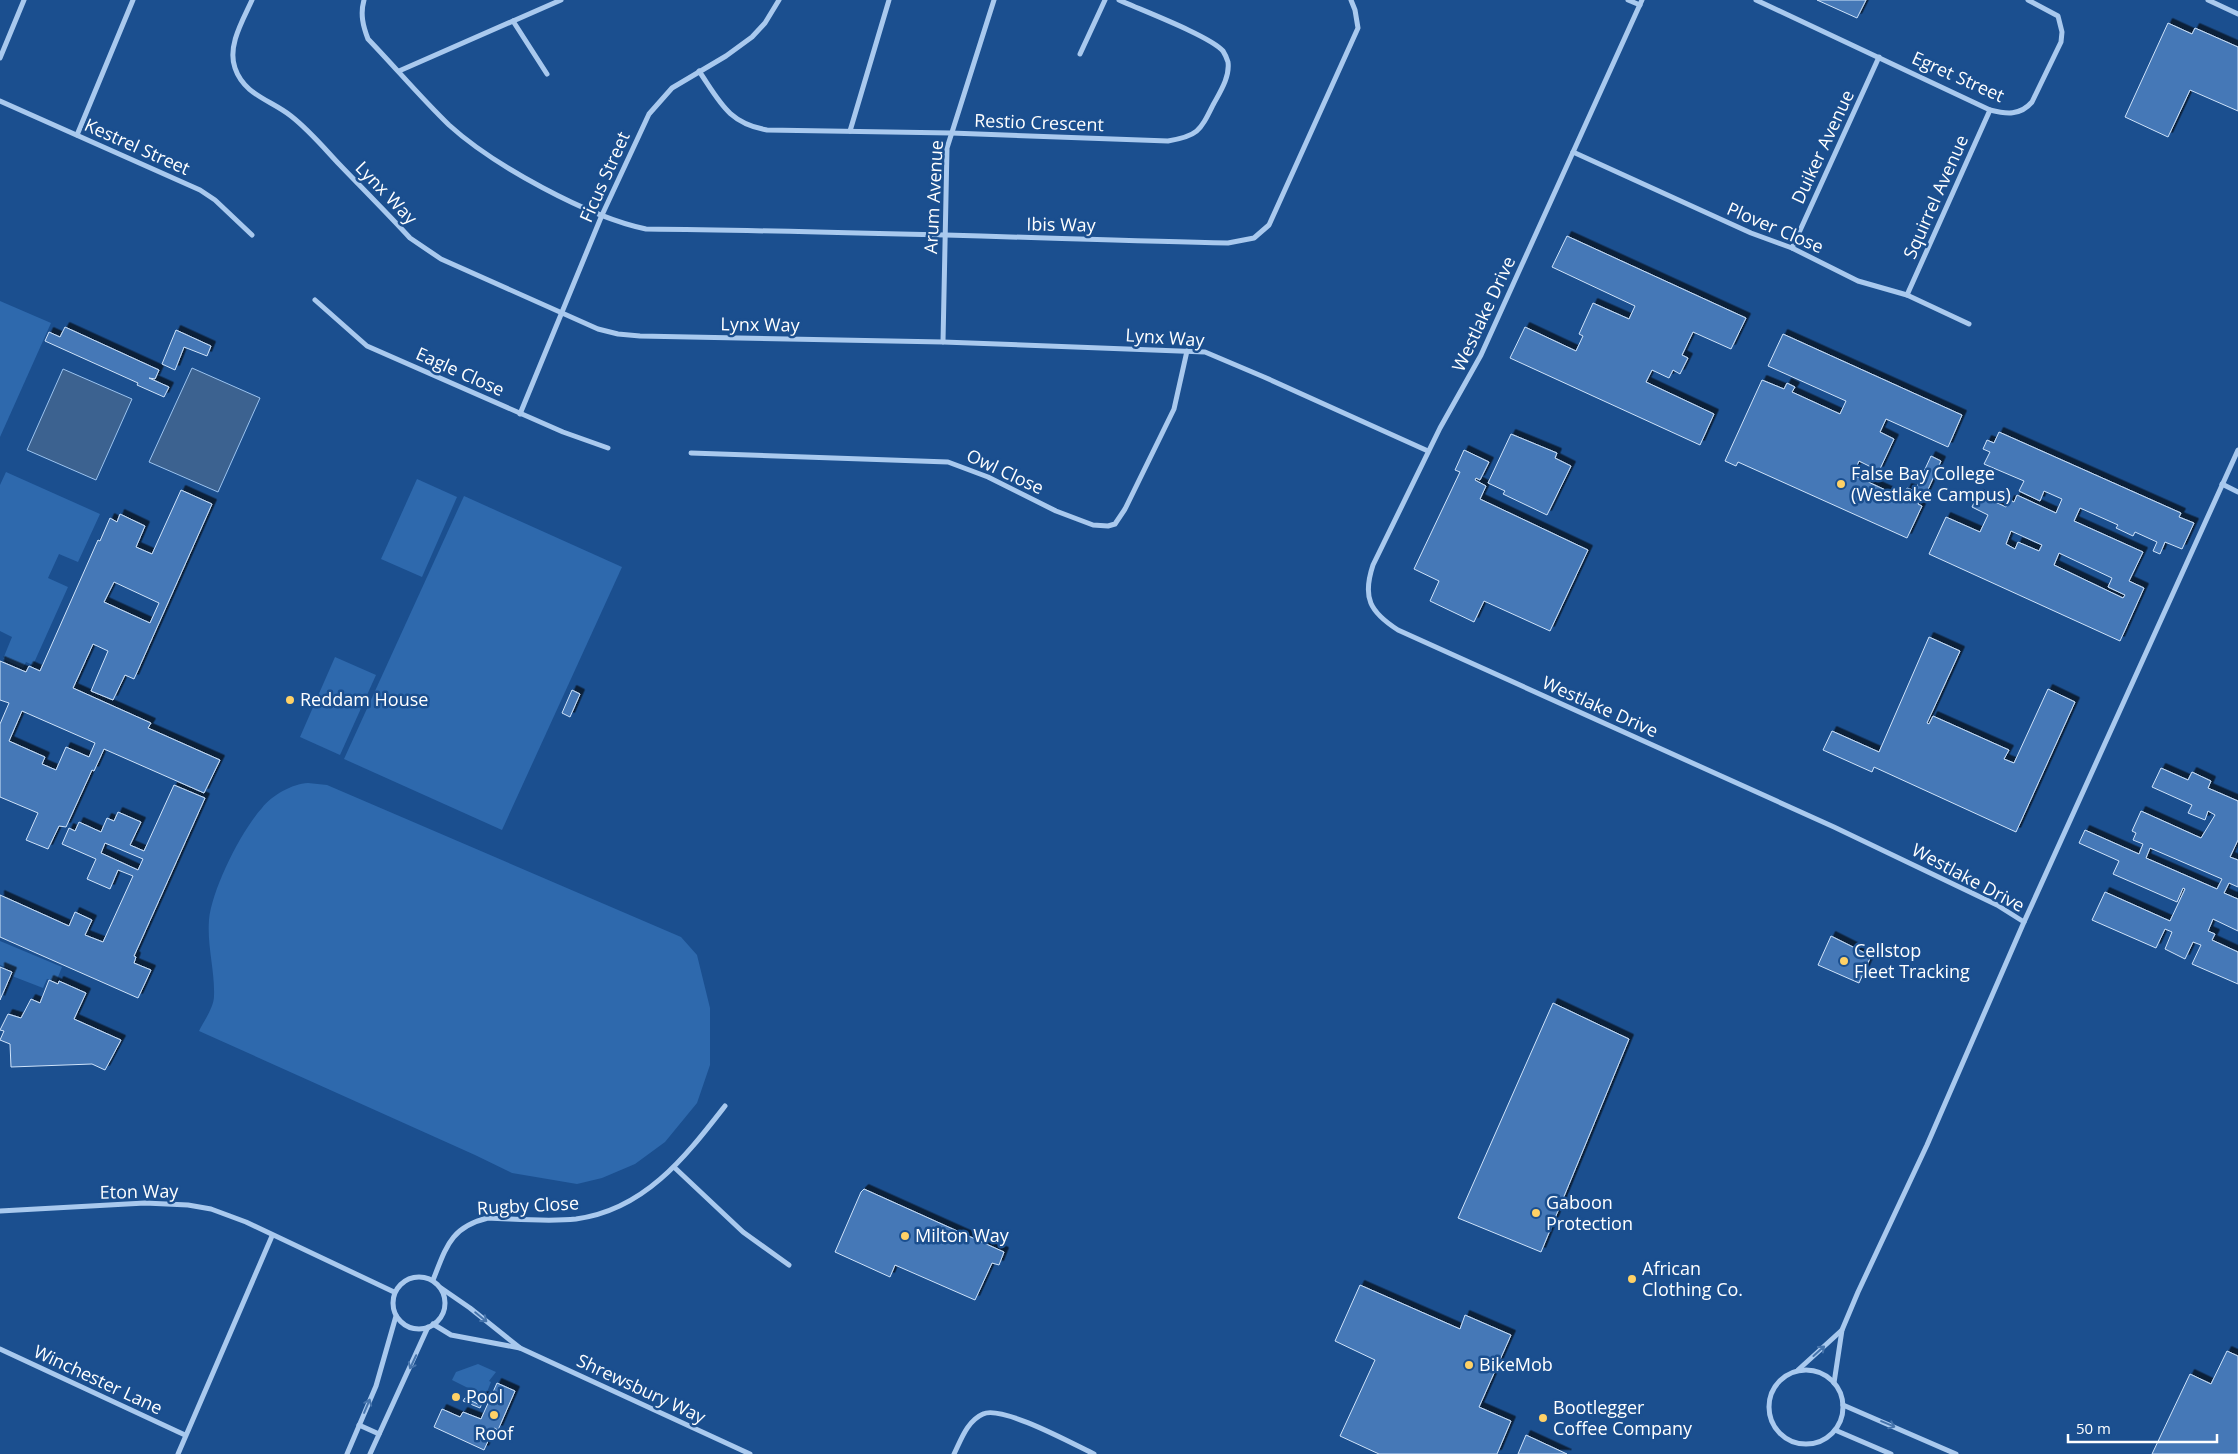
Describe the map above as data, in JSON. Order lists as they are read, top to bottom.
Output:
{
  "streets": {
    "street": [
      "Egret Street",
      "Restio Crescent",
      "Kestrel Street",
      "Duiker Avenue",
      "Ficus Street",
      "Lynx Way",
      "Arum Avenue",
      "Squirrel Avenue",
      "Ibis Way",
      "Plover Close",
      "Westlake Drive",
      "Eagle Close",
      "Owl Close",
      "Eton Way",
      "Rugby Close",
      "Winchester Lane",
      "Shrewsbury Way"
    ]
  },
  "crossings": [
    ["Egret Street", "Duiker Avenue"],
    ["Egret Street", "Squirrel Avenue"],
    ["Restio Crescent", "Ficus Street"],
    ["Restio Crescent", "Arum Avenue"],
    ["Duiker Avenue", "Plover Close"],
    ["Ficus Street", "Lynx Way"],
    ["Ficus Street", "Ibis Way"],
    ["Ficus Street", "Eagle Close"],
    ["Lynx Way", "Arum Avenue"],
    ["Lynx Way", "Westlake Drive"],
    ["Lynx Way", "Owl Close"],
    ["Arum Avenue", "Ibis Way"],
    ["Squirrel Avenue", "Plover Close"],
    ["Plover Close", "Westlake Drive"],
    ["Eton Way", "Rugby Close"]
  ],
  "places": [
    "False Bay College (Westlake Campus)",
    "Reddam House",
    "Cellstop Fleet Tracking",
    "Gaboon Protection",
    "Milton Way",
    "African Clothing Co.",
    "BikeMob",
    "Pool",
    "Roof",
    "Bootlegger Coffee Company"
  ],
  "scale_bar": "50 m"
}
